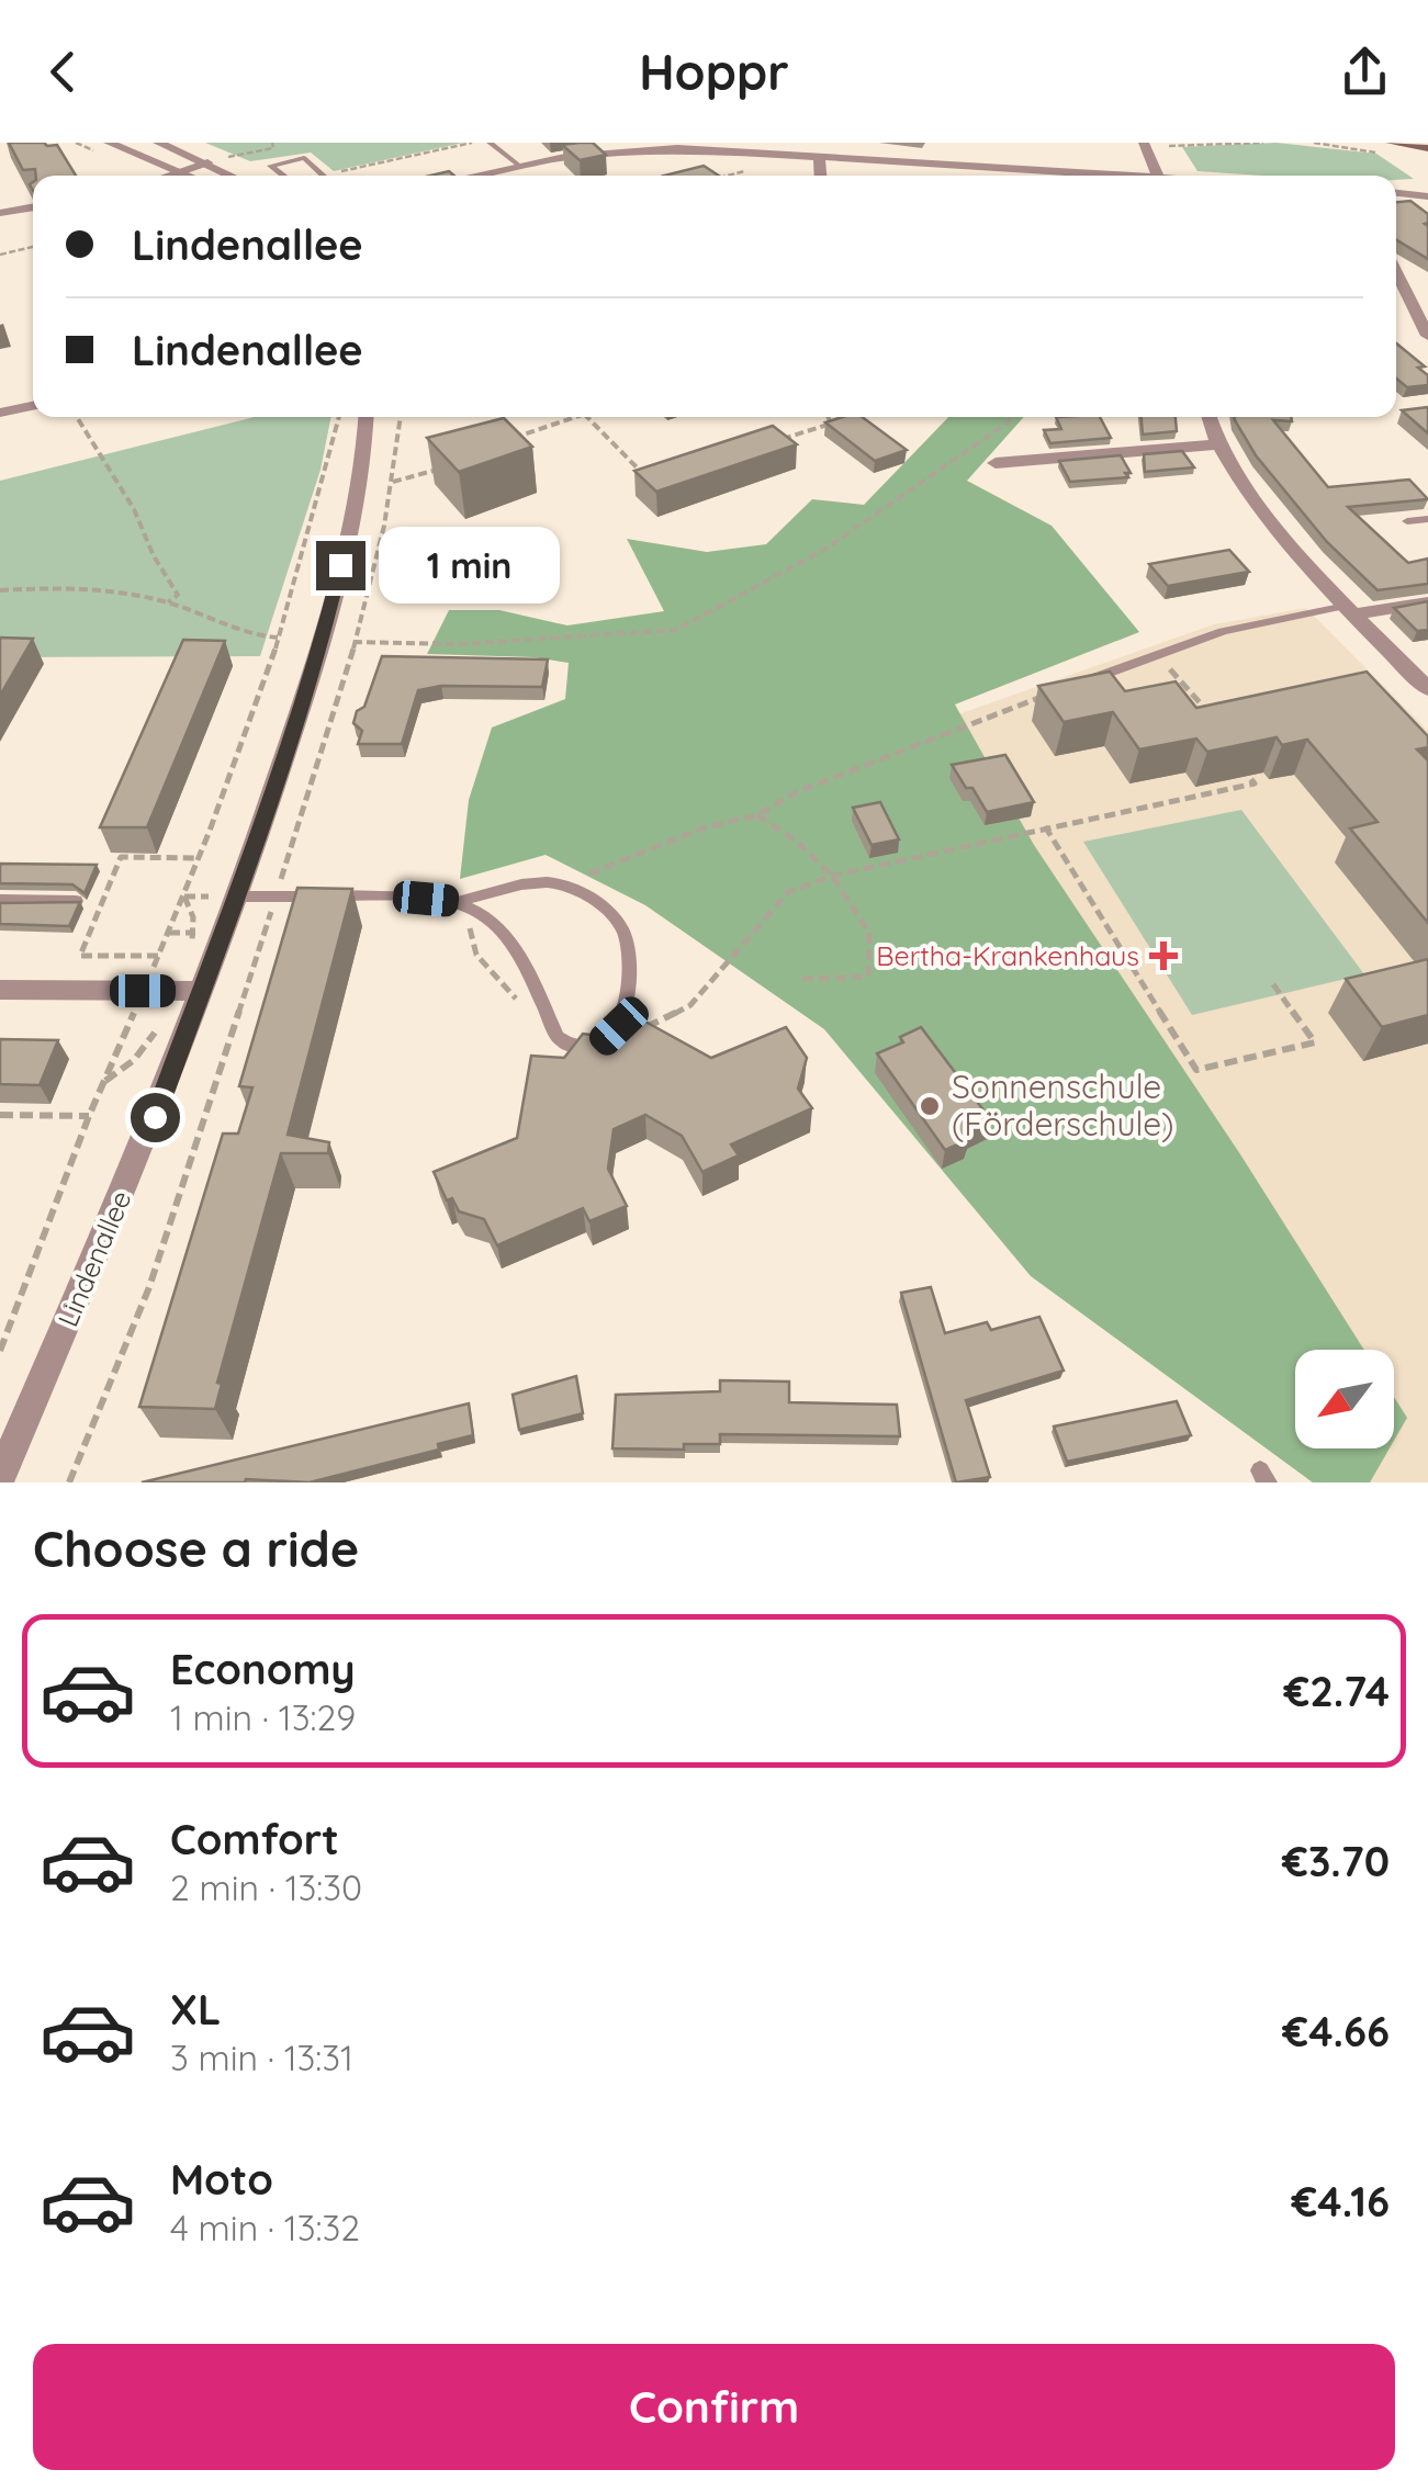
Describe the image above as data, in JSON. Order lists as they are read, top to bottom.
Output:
{
  "streets": {
    "street": ["Lindenallee"]
  },
  "places": {
    "health": ["Bertha-Krankenhaus"],
    "other": ["Sonnenschule (Förderschule)"]
  },
  "north": "bottom left",
  "page": {
    "header": "Hoppr",
    "banner": ["Lindenallee", "Lindenallee"],
    "bubble": "1 min",
    "heading": "Choose a ride",
    "list": [
      {
        "name": "Economy",
        "note": "1 min · 13:29",
        "value": "€2.74"
      },
      {
        "name": "Comfort",
        "note": "2 min · 13:30",
        "value": "€3.70"
      },
      {
        "name": "XL",
        "note": "3 min · 13:31",
        "value": "€4.66"
      },
      {
        "name": "Moto",
        "note": "4 min · 13:32",
        "value": "€4.16"
      }
    ],
    "buttons": "Confirm"
  }
}
